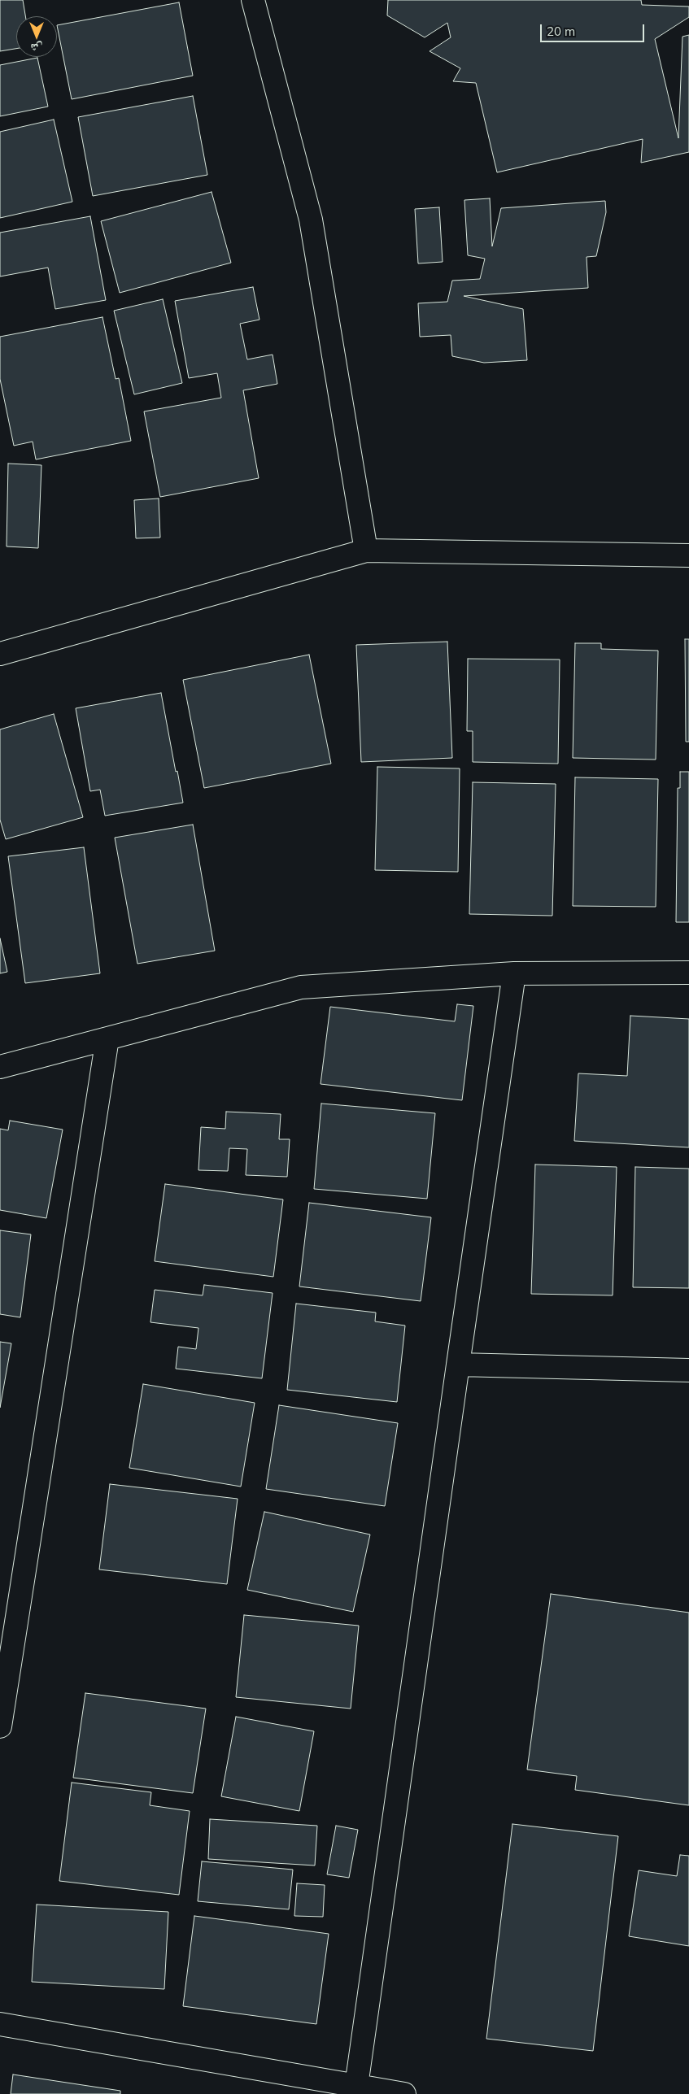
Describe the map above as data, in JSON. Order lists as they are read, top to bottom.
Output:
{
  "scale_bar": "20 m",
  "north": "bottom"
}
